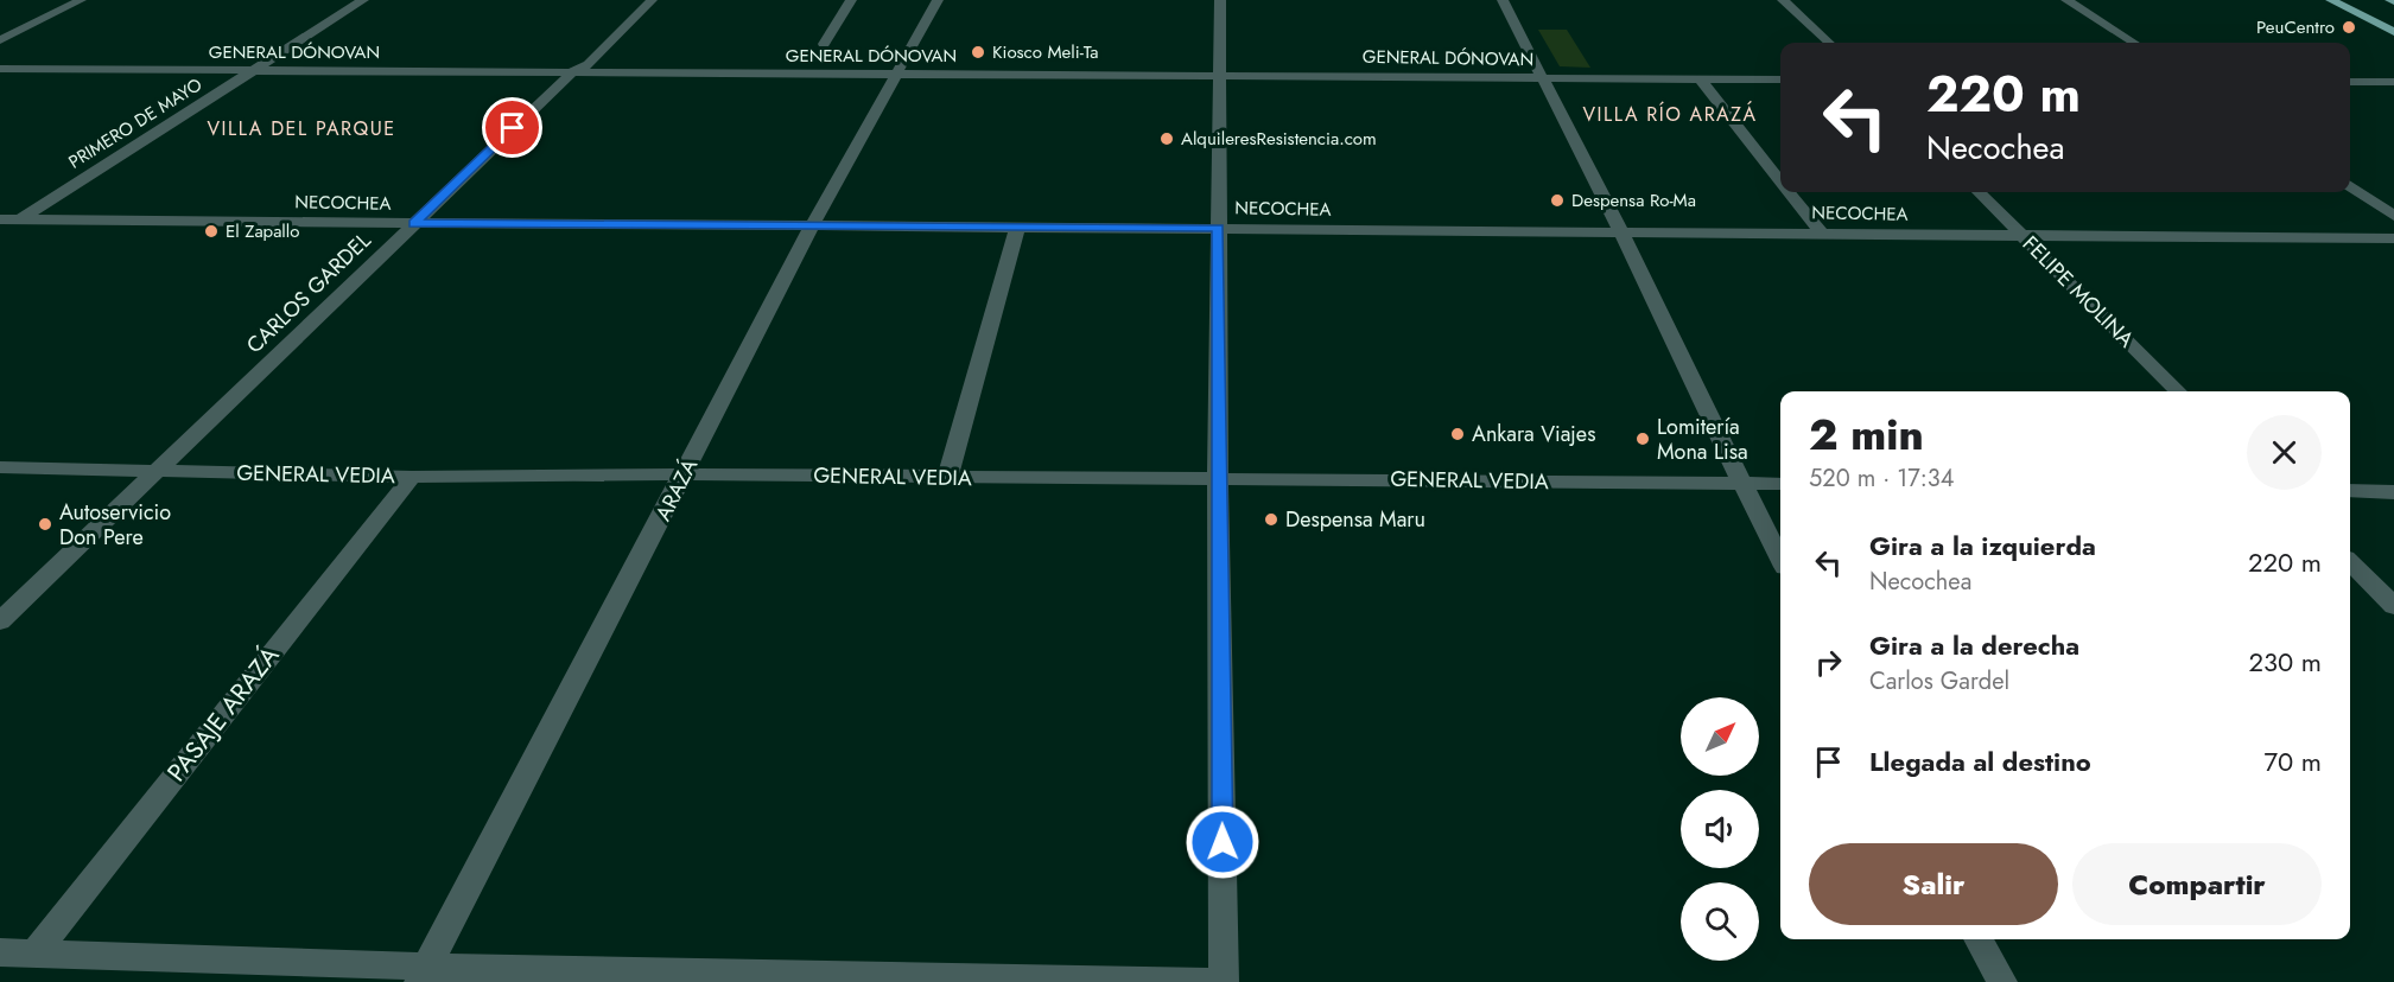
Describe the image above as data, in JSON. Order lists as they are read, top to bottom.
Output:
{
  "streets": {
    "street": [
      "GENERAL DÓNOVAN",
      "PRIMERO DE MAYO",
      "NECOCHEA",
      "FELIPE MOLINA",
      "CARLOS GARDEL",
      "GENERAL VEDIA",
      "ARAZÁ",
      "PASAJE ARAZÁ"
    ]
  },
  "crossings": [
    ["GENERAL DÓNOVAN", "PRIMERO DE MAYO"],
    ["GENERAL DÓNOVAN", "CARLOS GARDEL"],
    ["GENERAL DÓNOVAN", "ARAZÁ"],
    ["PRIMERO DE MAYO", "NECOCHEA"],
    ["NECOCHEA", "FELIPE MOLINA"],
    ["NECOCHEA", "CARLOS GARDEL"],
    ["NECOCHEA", "ARAZÁ"],
    ["CARLOS GARDEL", "GENERAL VEDIA"],
    ["GENERAL VEDIA", "ARAZÁ"],
    ["GENERAL VEDIA", "PASAJE ARAZÁ"]
  ],
  "districts": ["VILLA RÍO ARAZÁ", "VILLA DEL PARQUE"],
  "places": [
    "PeuCentro",
    "Kiosco Meli-Ta",
    "AlquileresResistencia.com",
    "Despensa Ro-Ma",
    "El Zapallo",
    "Ankara Viajes",
    "Lomitería Mona Lisa",
    "Despensa Maru",
    "Autoservicio Don Pere"
  ],
  "north": "top right",
  "page": {
    "turn": ["220 m", "Necochea"],
    "heading": ["2 min", "520 m · 17:34"],
    "list": [
      {
        "name": "Gira a la izquierda",
        "note": "Necochea",
        "value": "220 m"
      },
      {
        "name": "Gira a la derecha",
        "note": "Carlos Gardel",
        "value": "230 m"
      },
      {
        "name": "Llegada al destino",
        "value": "70 m"
      }
    ],
    "buttons": ["Salir", "Compartir"]
  }
}
